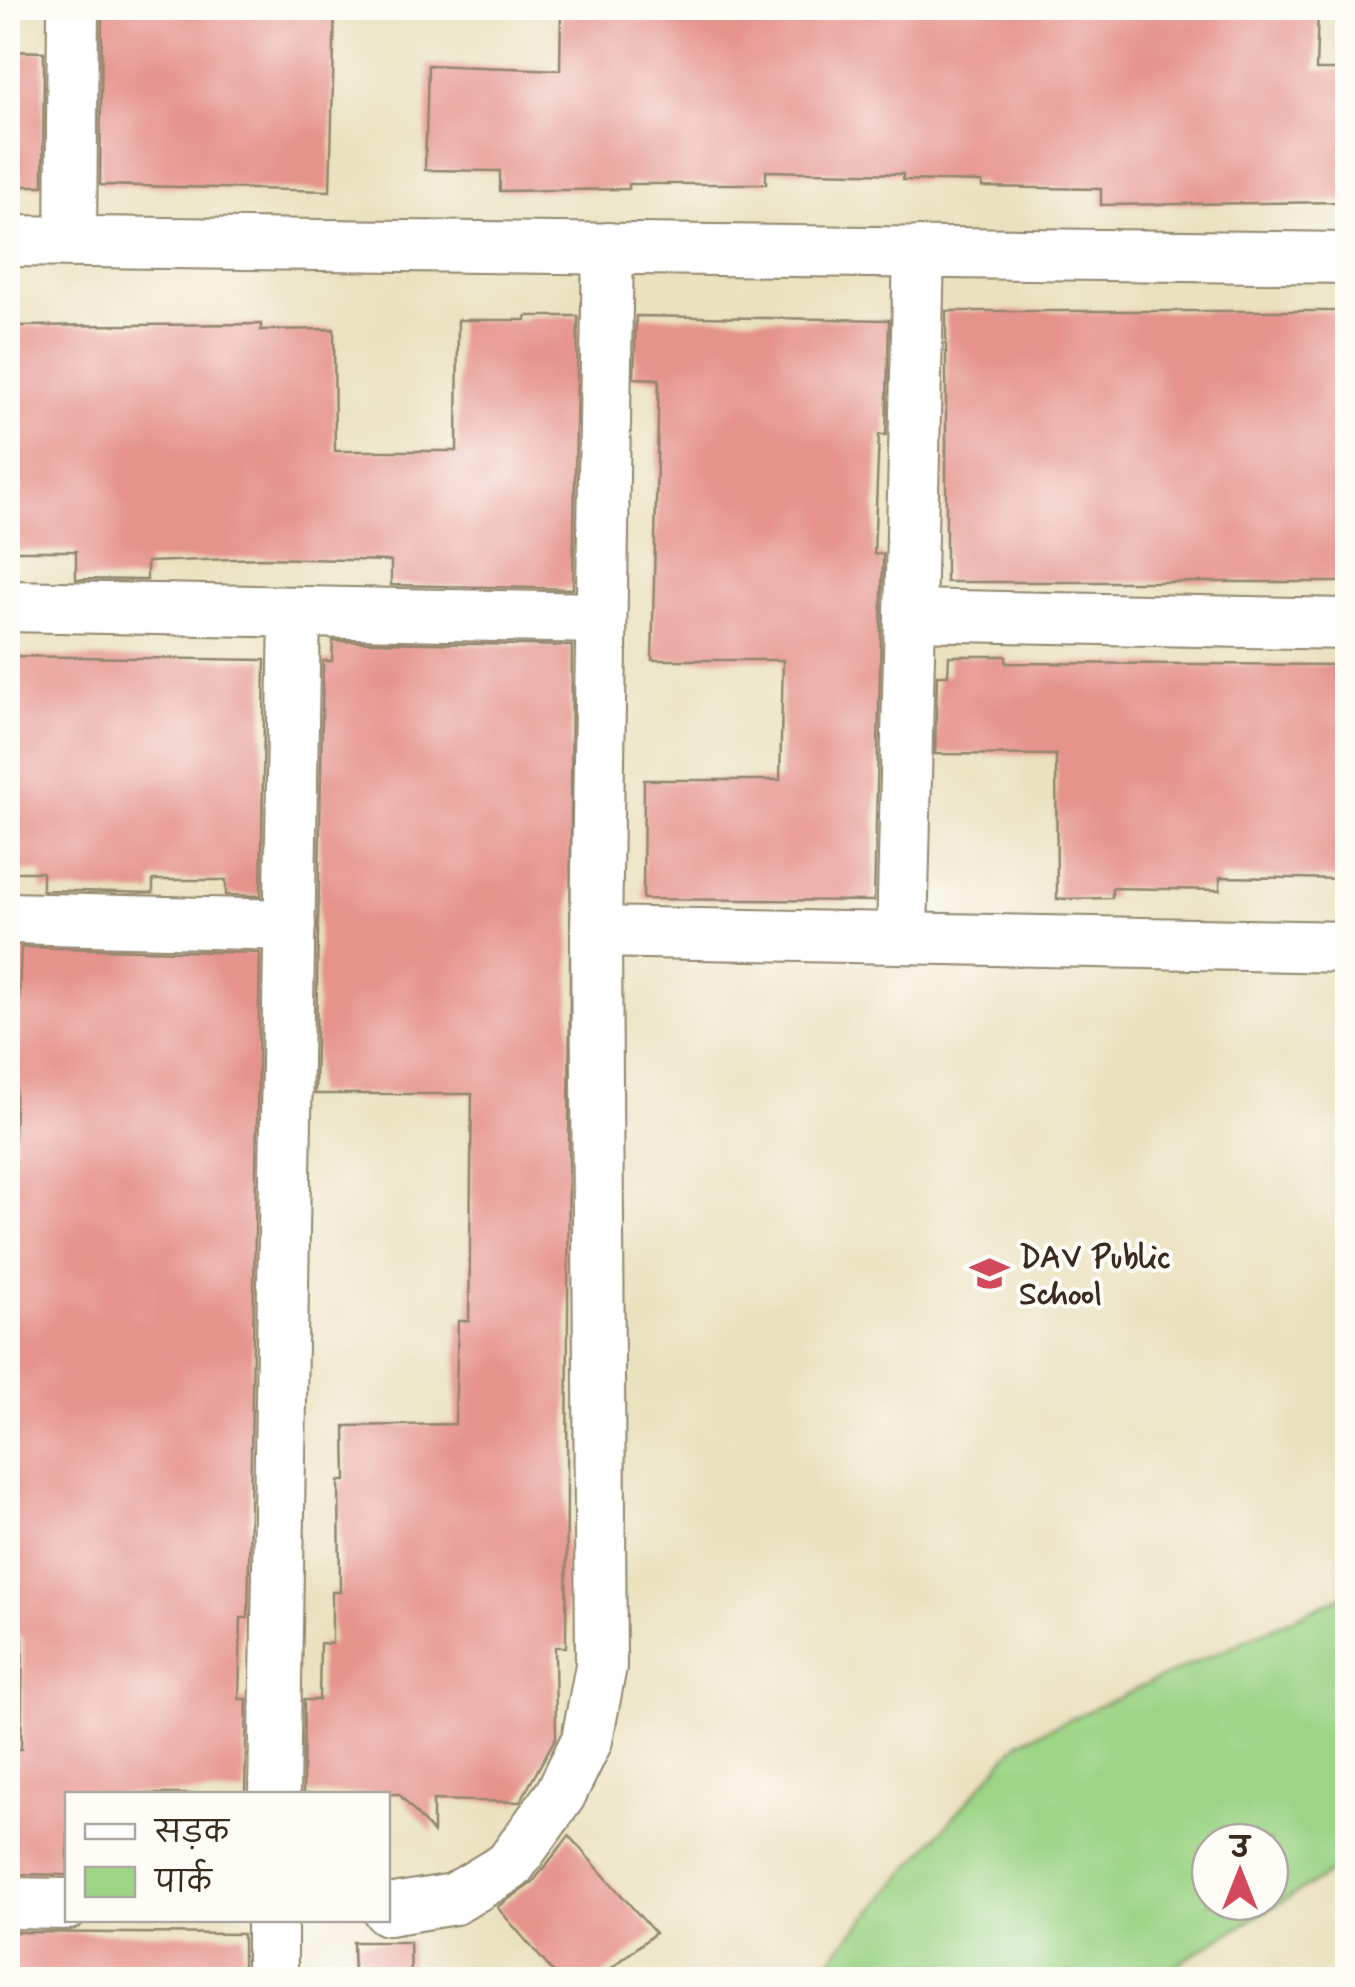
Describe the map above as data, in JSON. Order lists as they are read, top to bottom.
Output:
{
  "places": {
    "school or university": ["DAV Public School"]
  },
  "legend": ["सड़क", "पार्क"],
  "north": "top"
}
